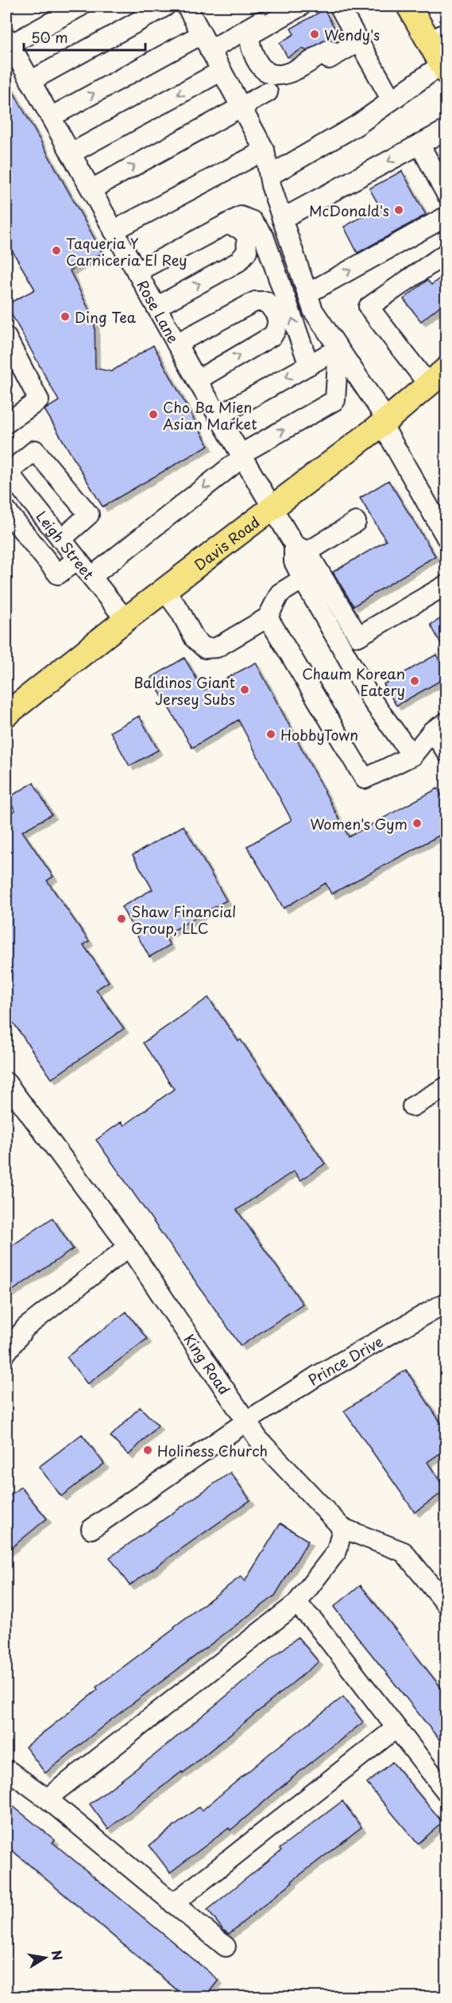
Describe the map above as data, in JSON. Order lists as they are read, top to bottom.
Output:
{
  "streets": {
    "main road": ["Davis Road"],
    "street": [
      "Rose Lane",
      "Leigh Street",
      "Prince Drive",
      "King Road"
    ]
  },
  "crossings": [
    ["Rose Lane", "Davis Road"],
    ["Davis Road", "Leigh Street"],
    ["Prince Drive", "King Road"]
  ],
  "places": [
    "Wendy's",
    "McDonald's",
    "Taqueria Y Carniceria El Rey",
    "Ding Tea",
    "Cho Ba Mien Asian Market",
    "Chaum Korean Eatery",
    "Baldinos Giant Jersey Subs",
    "HobbyTown",
    "Women's Gym",
    "Shaw Financial Group, LLC",
    "Holiness Church"
  ],
  "scale_bar": "50 m",
  "north": "right"
}
